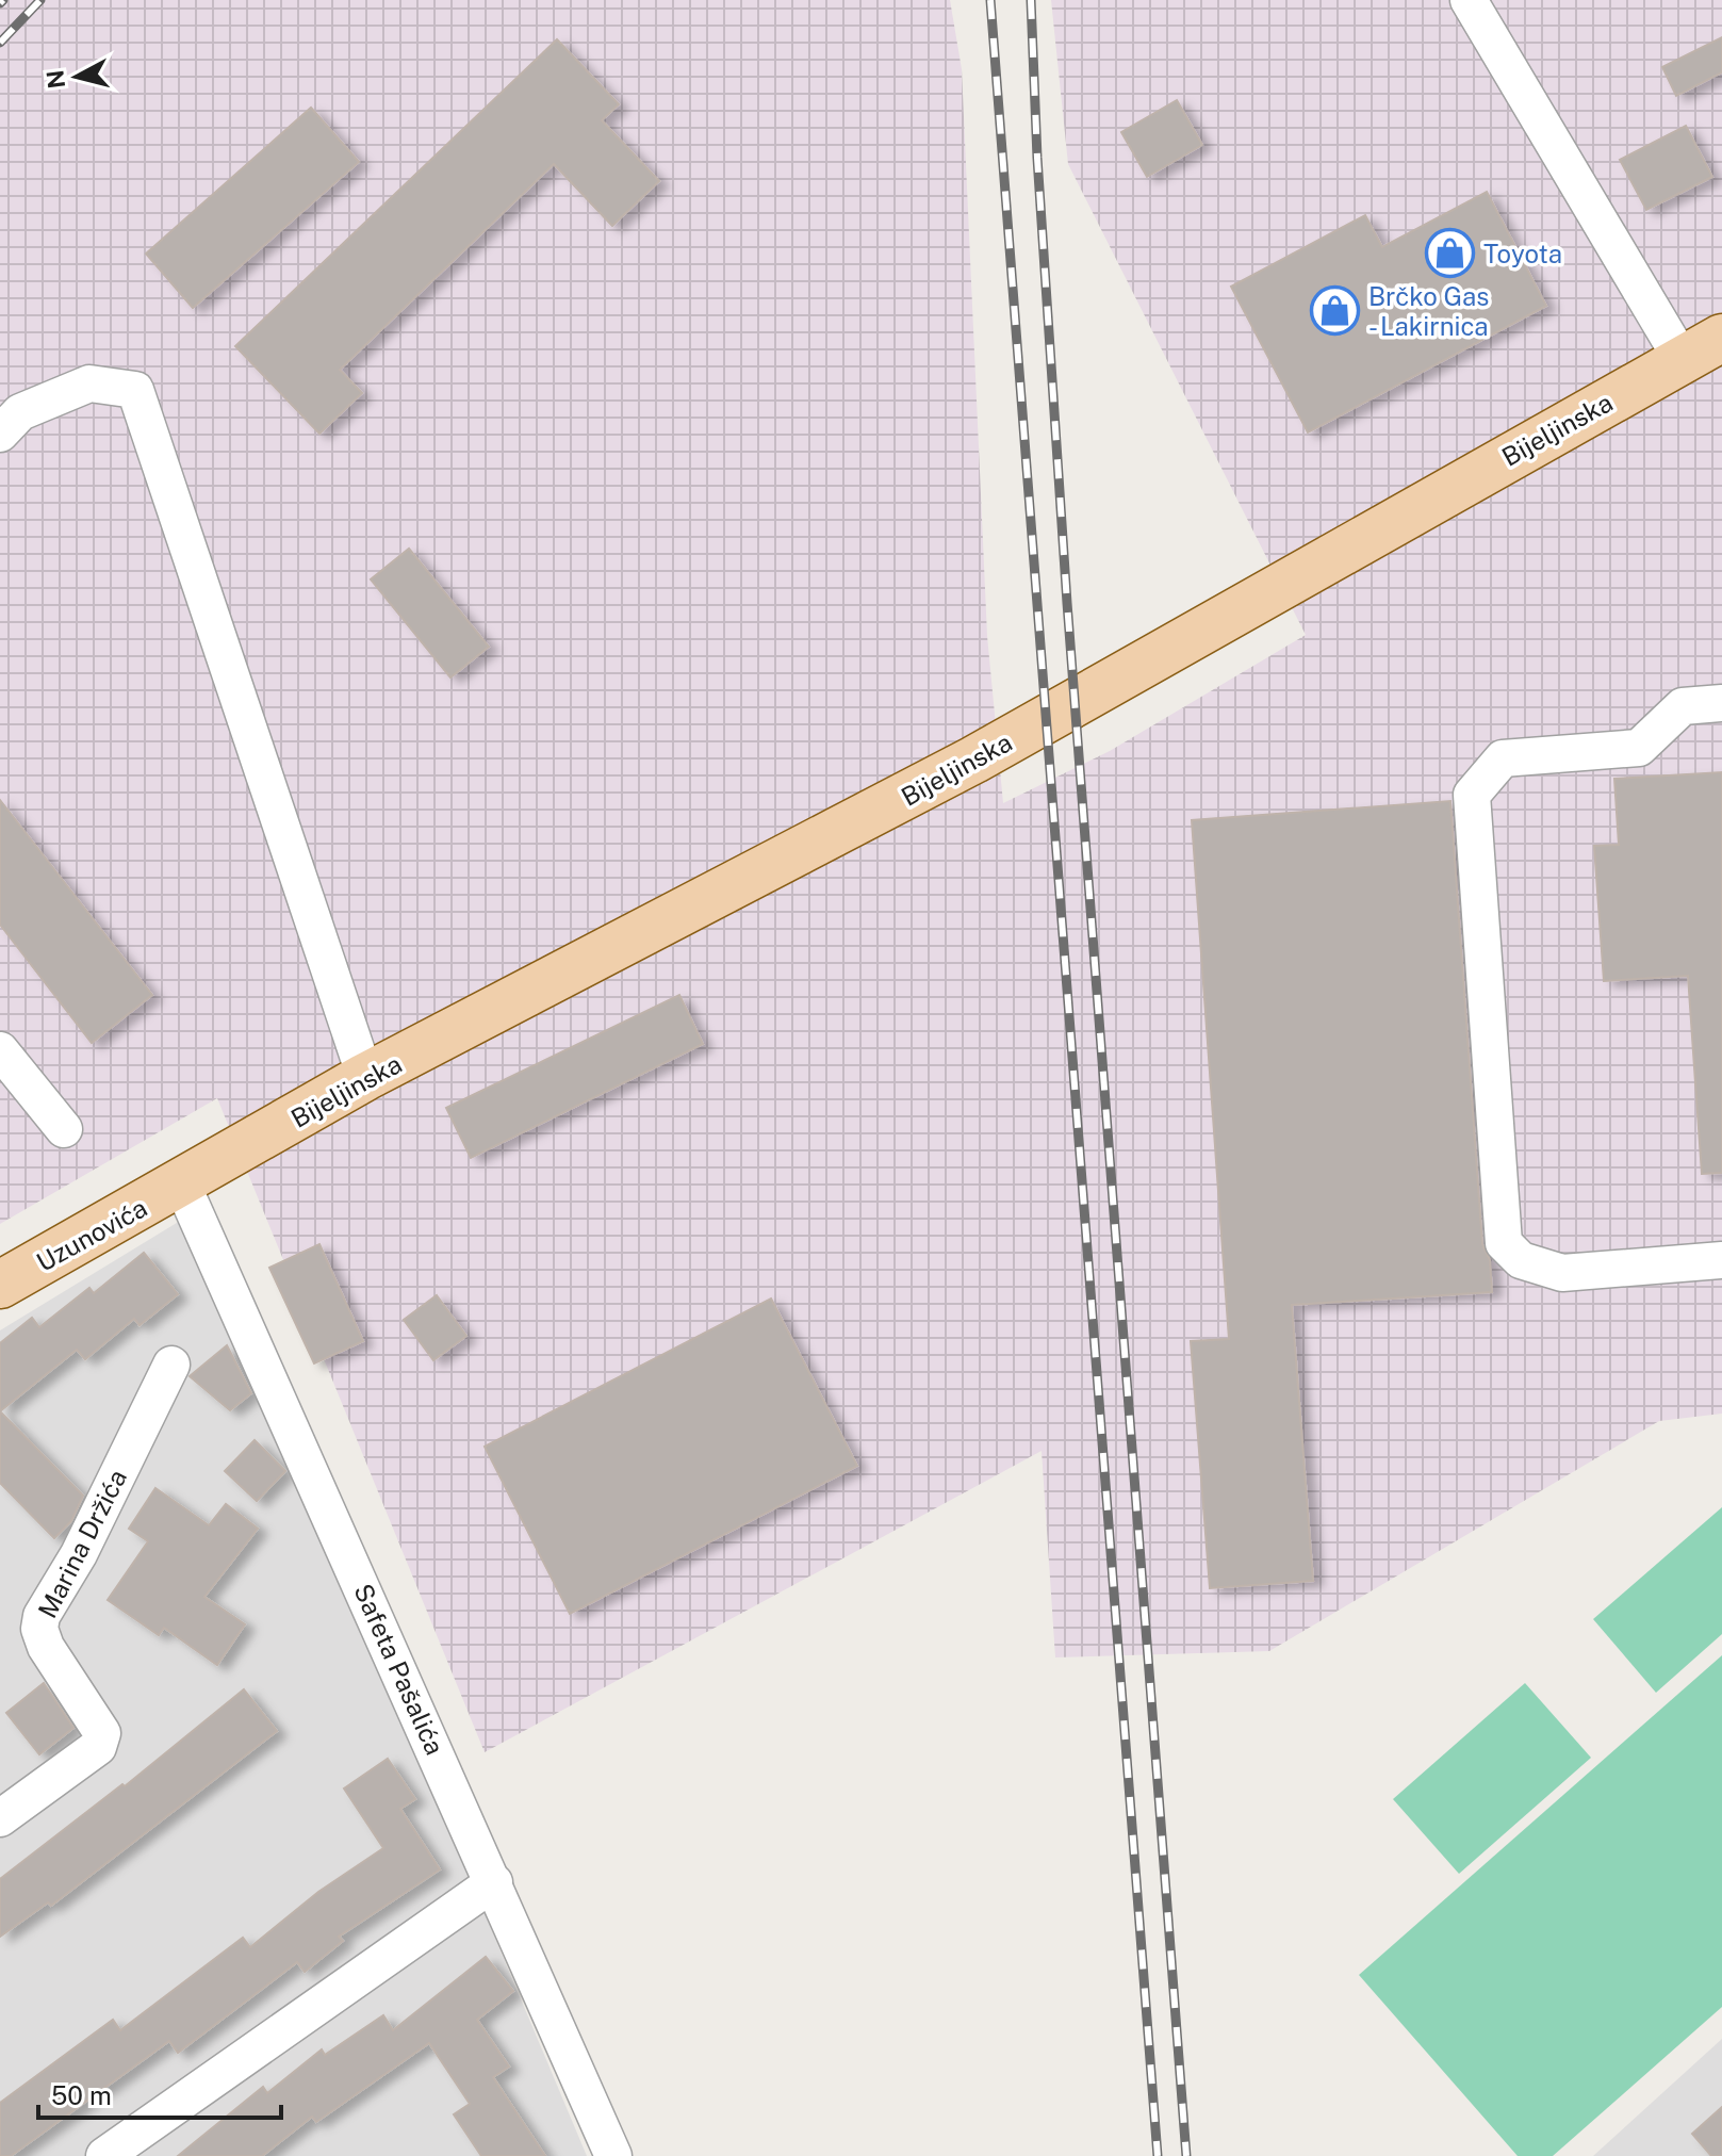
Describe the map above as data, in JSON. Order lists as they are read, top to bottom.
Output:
{
  "streets": {
    "main road": ["Bijeljinska", "Uzunovića"],
    "street": ["Marina Držića", "Safeta Pašalića"]
  },
  "crossings": [
    ["Bijeljinska", "Uzunovića"],
    ["Bijeljinska", "Safeta Pašalića"],
    ["Uzunovića", "Safeta Pašalića"]
  ],
  "places": {
    "shop": ["Toyota", "Brčko Gas - Lakirnica"]
  },
  "scale_bar": "50 m",
  "north": "left"
}
